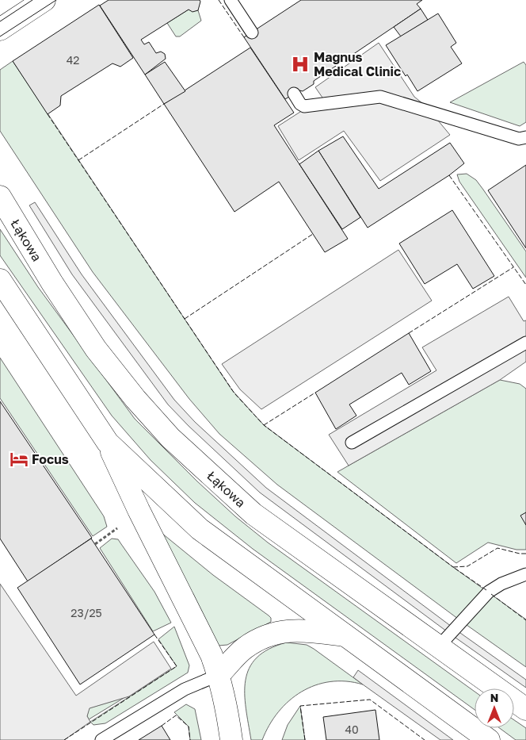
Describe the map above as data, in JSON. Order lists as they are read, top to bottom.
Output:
{
  "streets": {
    "street": ["Łąkowa"]
  },
  "places": {
    "hospital": ["Magnus Medical Clinic"],
    "hotel": ["Focus"]
  },
  "house_numbers": ["42", "23/25", "40"],
  "north": "top"
}
